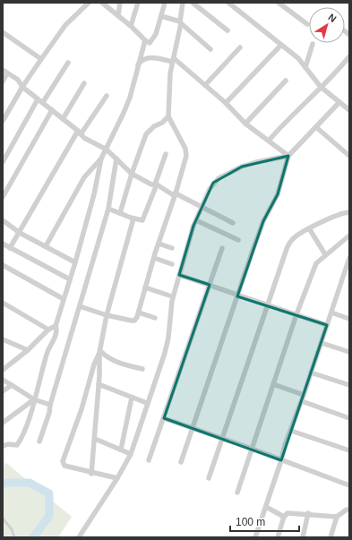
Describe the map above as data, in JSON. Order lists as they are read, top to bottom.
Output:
{
  "scale_bar": "100 m",
  "north": "top right"
}
